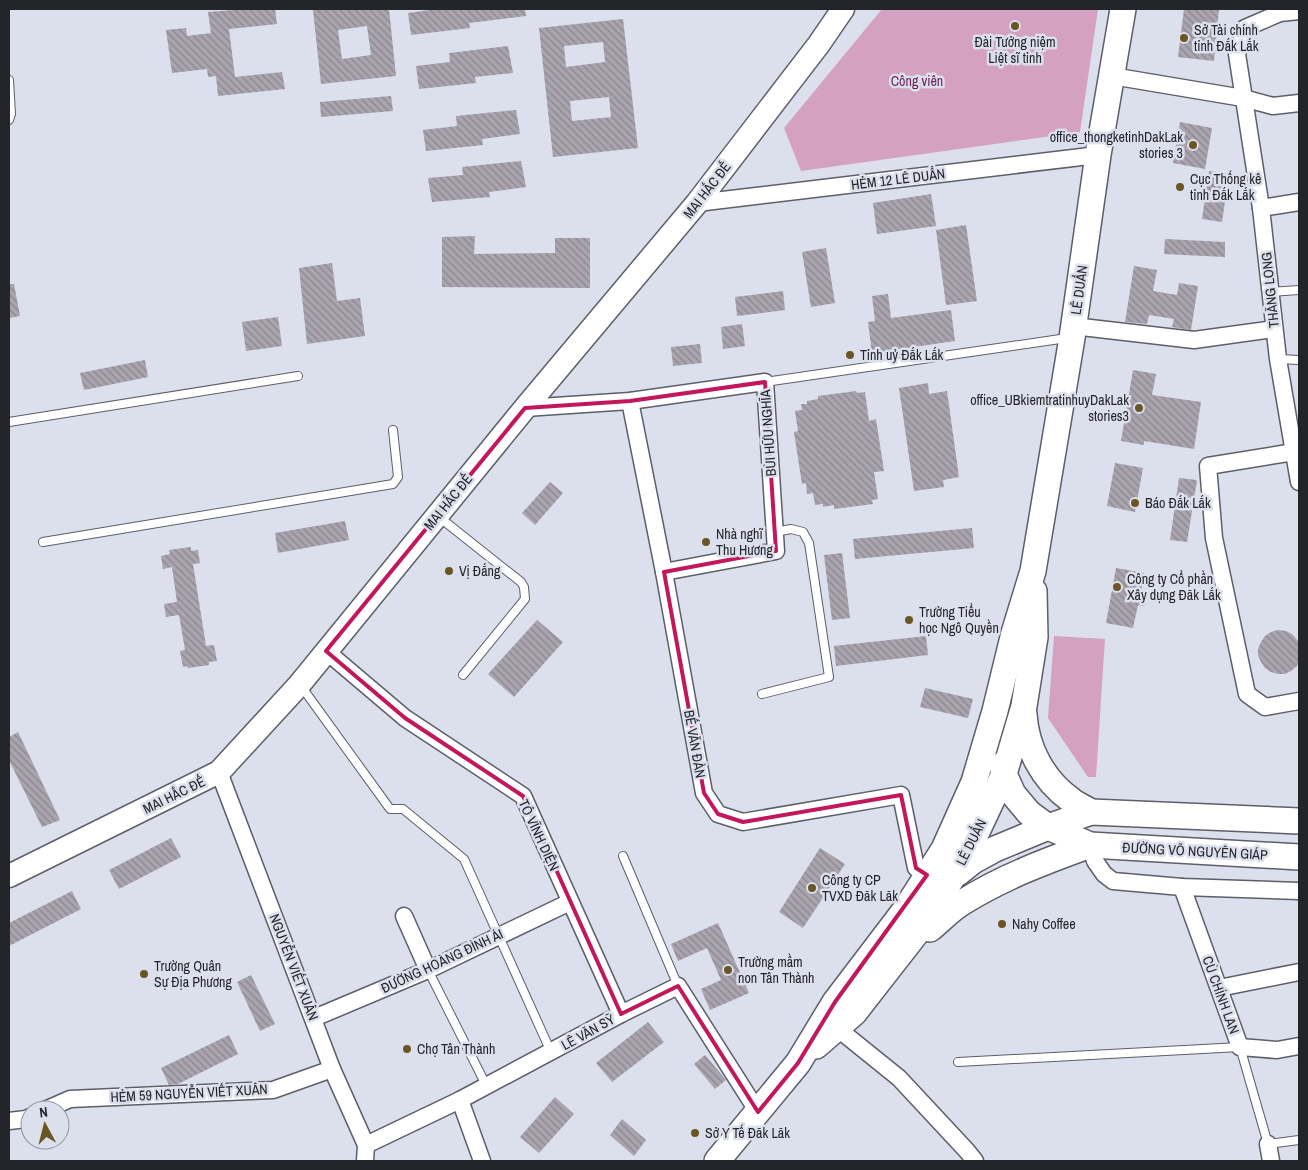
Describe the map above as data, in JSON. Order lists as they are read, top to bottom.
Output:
{
  "streets": {
    "main road": ["LÊ DUẨN", "ĐƯỜNG VÕ NGUYÊN GIÁP"],
    "street": [
      "HẺM 12 LÊ DUẨN",
      "MAI HẮC ĐẾ",
      "THĂNG LONG",
      "BÙI HỮU NGHĨA",
      "BẾ VĂN ĐÀN",
      "TÔ VĨNH DIỆN",
      "ĐƯỜNG HOÀNG ĐÌNH ÁI",
      "NGUYỄN VIẾT XUÂN",
      "CÙ CHÍNH LAN",
      "LÊ VĂN SỸ",
      "HẺM 59 NGUYỄN VIẾT XUÂN"
    ]
  },
  "crossings": [
    ["HẺM 12 LÊ DUẨN", "MAI HẮC ĐẾ"],
    ["HẺM 12 LÊ DUẨN", "LÊ DUẨN"],
    ["MAI HẮC ĐẾ", "BÙI HỮU NGHĨA"],
    ["MAI HẮC ĐẾ", "TÔ VĨNH DIỆN"],
    ["MAI HẮC ĐẾ", "NGUYỄN VIẾT XUÂN"],
    ["LÊ DUẨN", "BẾ VĂN ĐÀN"],
    ["BÙI HỮU NGHĨA", "BẾ VĂN ĐÀN"],
    ["TÔ VĨNH DIỆN", "ĐƯỜNG HOÀNG ĐÌNH ÁI"],
    ["TÔ VĨNH DIỆN", "LÊ VĂN SỸ"],
    ["ĐƯỜNG HOÀNG ĐÌNH ÁI", "NGUYỄN VIẾT XUÂN"],
    ["NGUYỄN VIẾT XUÂN", "LÊ VĂN SỸ"],
    ["NGUYỄN VIẾT XUÂN", "HẺM 59 NGUYỄN VIẾT XUÂN"]
  ],
  "parks": ["Công viên"],
  "places": [
    "Đài Tưởng niệm Liệt sĩ tỉnh",
    "Sở Tài chính tỉnh Đắk Lắk",
    "office_thongketinhDakLak stories 3",
    "Cục Thống kê tỉnh Đắk Lắk",
    "Tỉnh uỷ Đắk Lắk",
    "office_UBkiemtratinhuyDakLak stories3",
    "Báo Đắk Lắk",
    "Nhà nghĩ Thu Hương",
    "Vị Đắng",
    "Công ty Cổ phần Xây dựng Đăk Lắk",
    "Trường Tiểu học Ngô Quyền",
    "Công ty CP TVXD Đăk Lăk",
    "Nahy Coffee",
    "Trường mầm non Tân Thành",
    "Trường Quân Sự Địa Phương",
    "Chợ Tân Thành",
    "Sở Y Tế Đăk Lăk"
  ],
  "north": "top"
}
